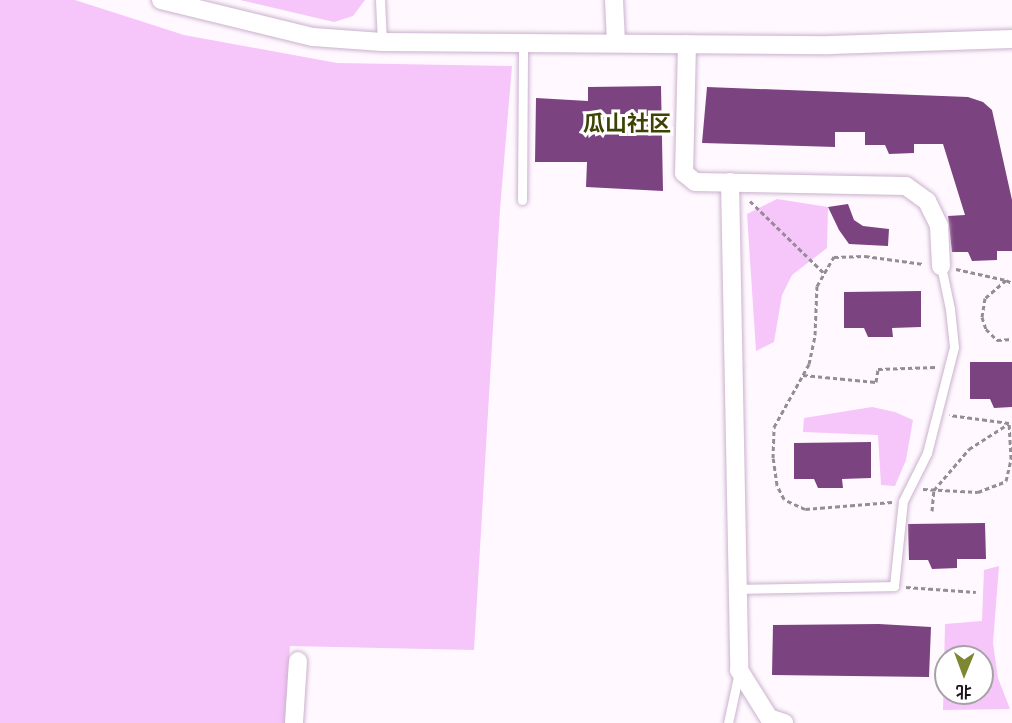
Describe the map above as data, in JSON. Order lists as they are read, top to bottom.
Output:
{
  "districts": ["瓜山社区"],
  "north": "bottom"
}
